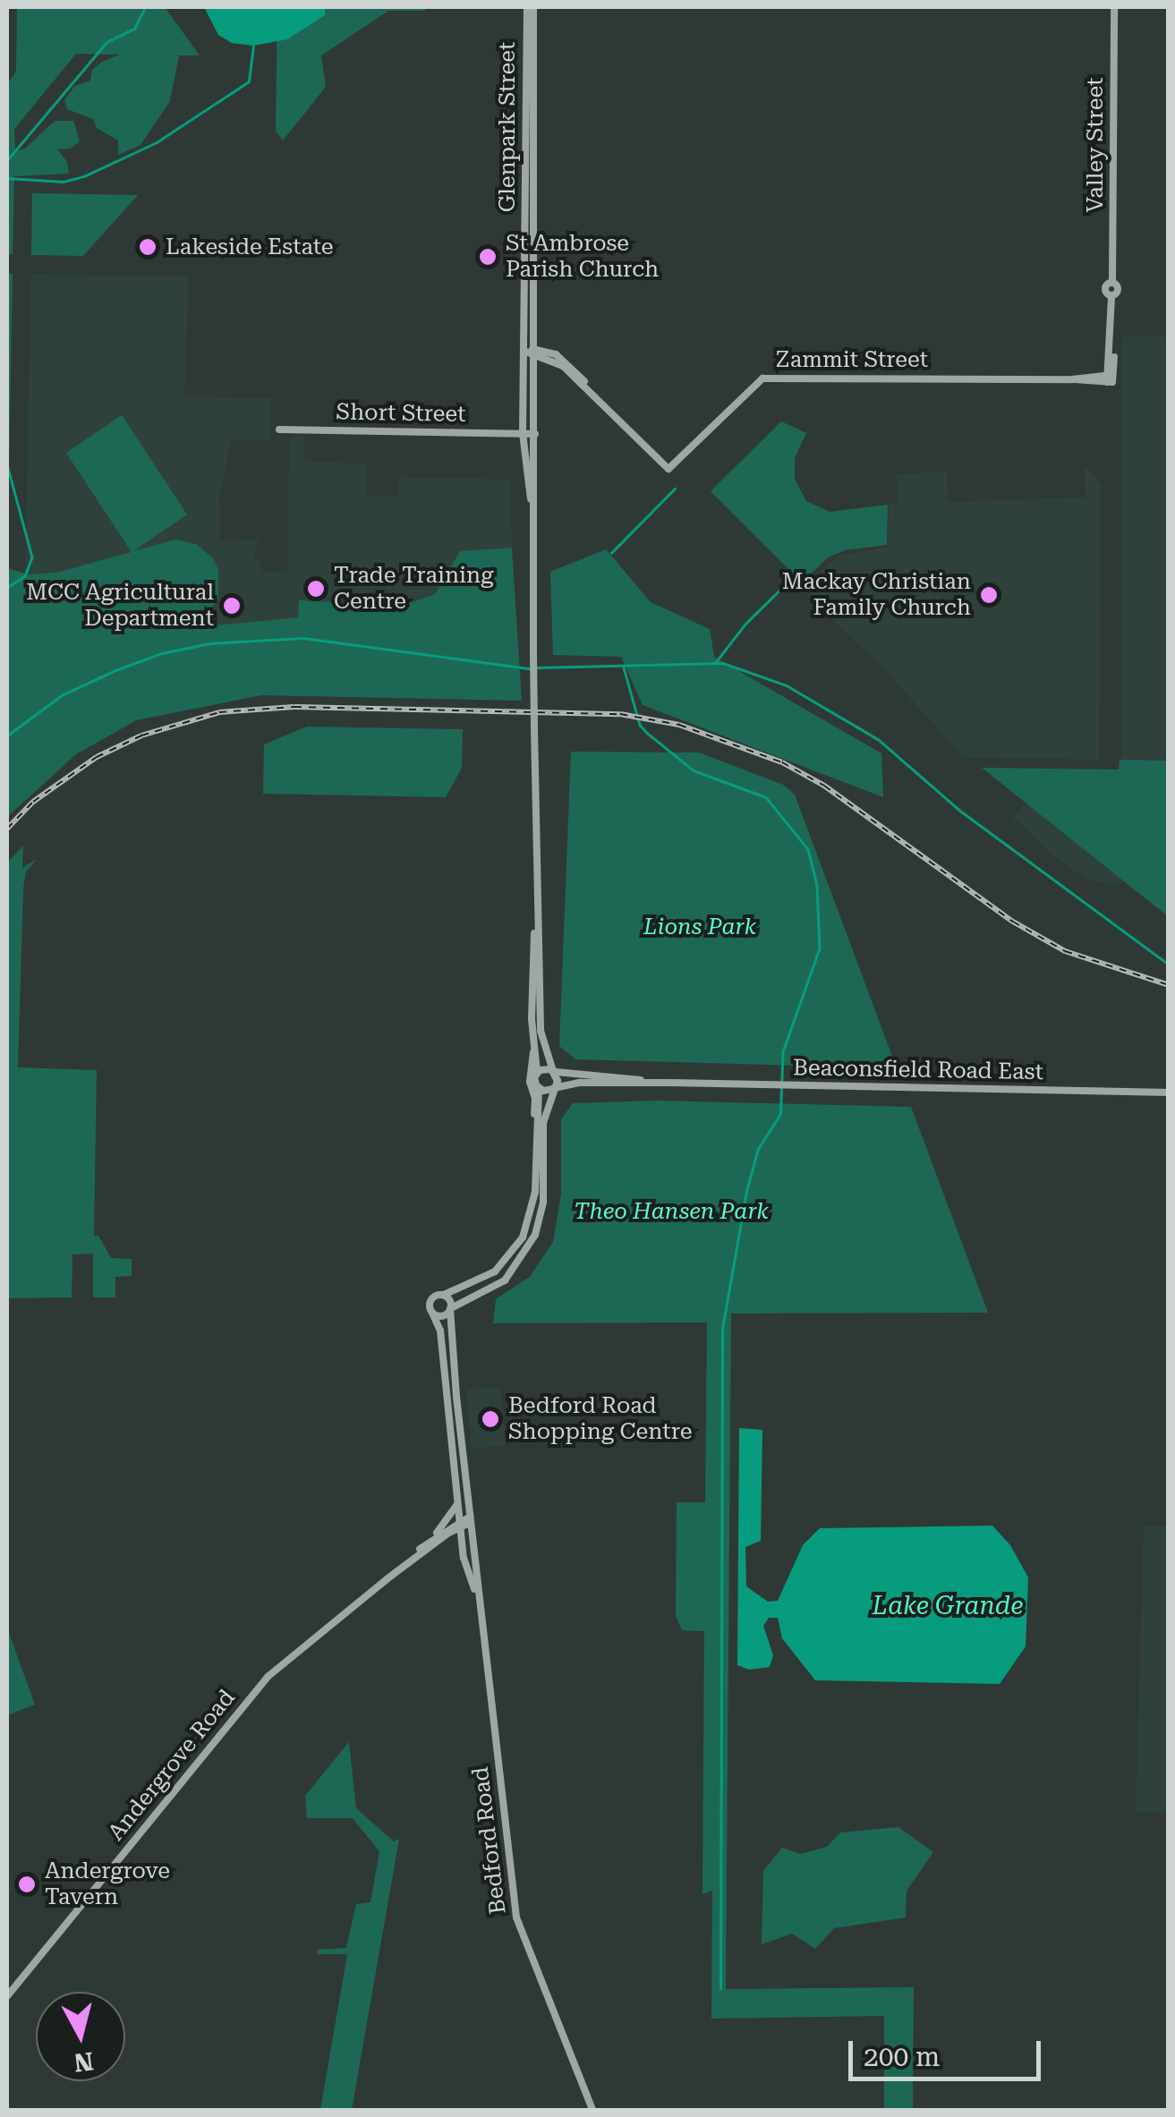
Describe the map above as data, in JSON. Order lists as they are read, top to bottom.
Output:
{
  "streets": {
    "street": [
      "Glenpark Street",
      "Valley Street",
      "Zammit Street",
      "Short Street",
      "Beaconsfield Road East",
      "Andergrove Road",
      "Bedford Road"
    ]
  },
  "crossings": [
    ["Glenpark Street", "Short Street"],
    ["Glenpark Street", "Beaconsfield Road East"],
    ["Valley Street", "Zammit Street"],
    ["Andergrove Road", "Bedford Road"]
  ],
  "water": ["Lake Grande"],
  "parks": ["Lions Park", "Theo Hansen Park"],
  "places": [
    "Lakeside Estate",
    "St Ambrose Parish Church",
    "Trade Training Centre",
    "Mackay Christian Family Church",
    "MCC Agricultural Department",
    "Bedford Road Shopping Centre",
    "Andergrove Tavern"
  ],
  "scale_bar": "200 m",
  "north": "bottom"
}
